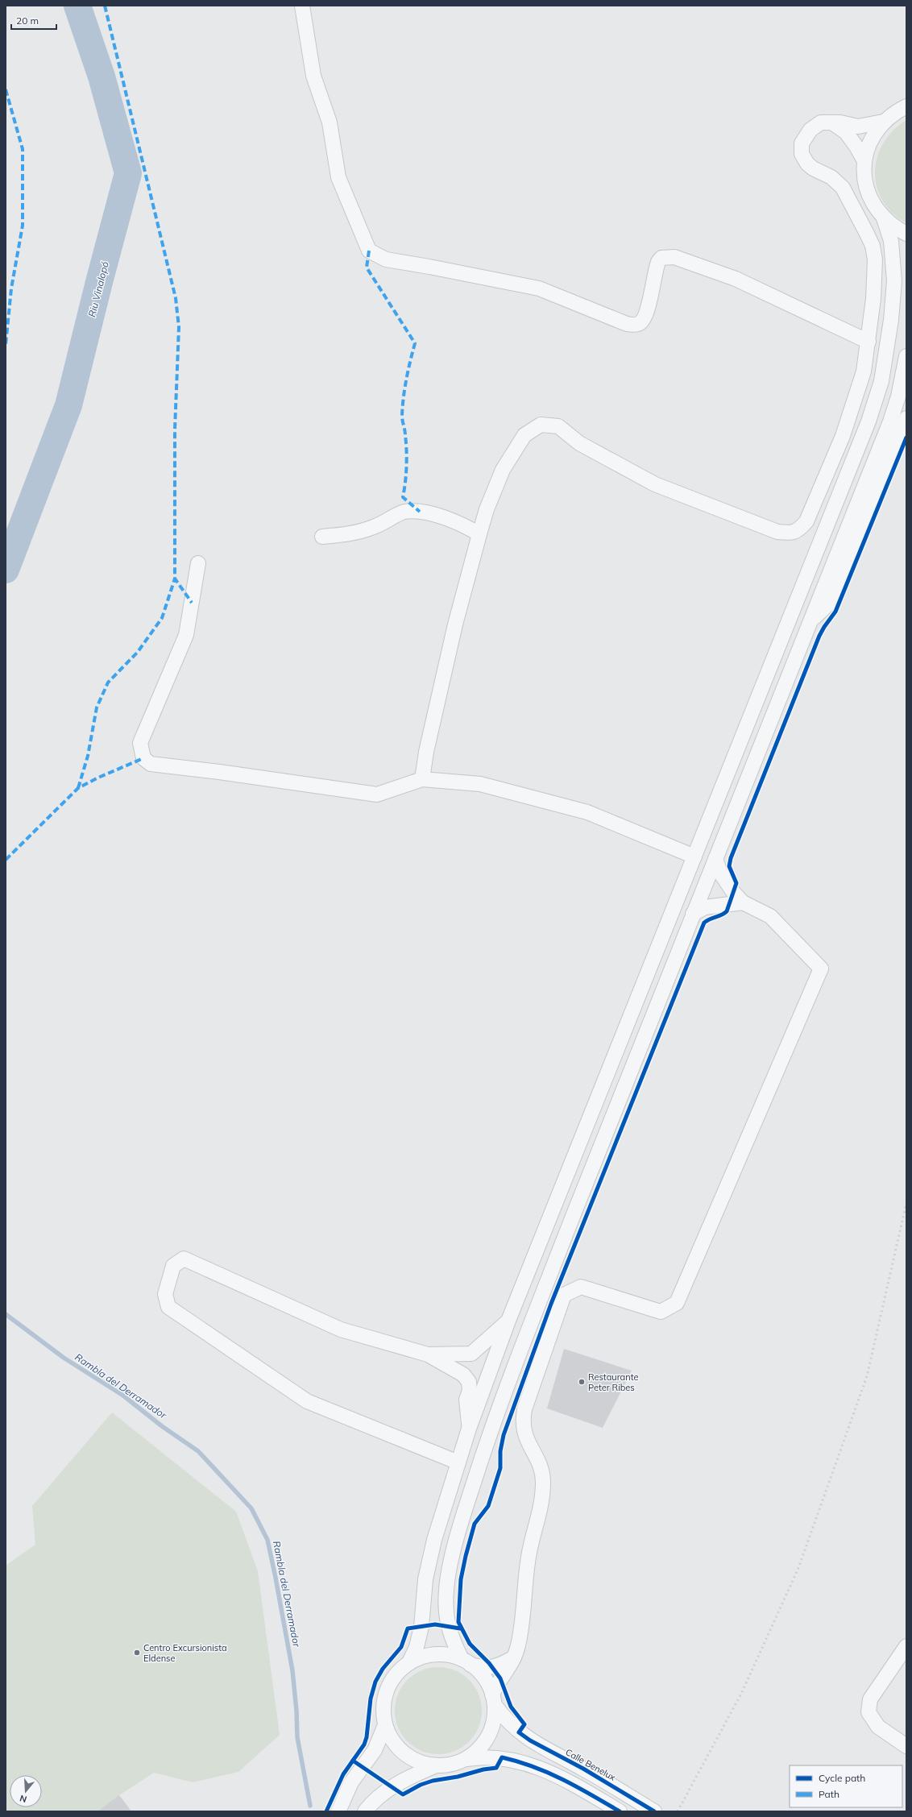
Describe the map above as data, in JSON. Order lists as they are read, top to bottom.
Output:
{
  "streets": {
    "street": ["Calle Benelux"]
  },
  "water": ["Riu Vinalopó", "Rambla del Derramador"],
  "places": ["Restaurante Peter Ribes", "Centro Excursionista Eldense"],
  "legend": ["Cycle path", "Path"],
  "scale_bar": "20 m",
  "north": "bottom"
}
